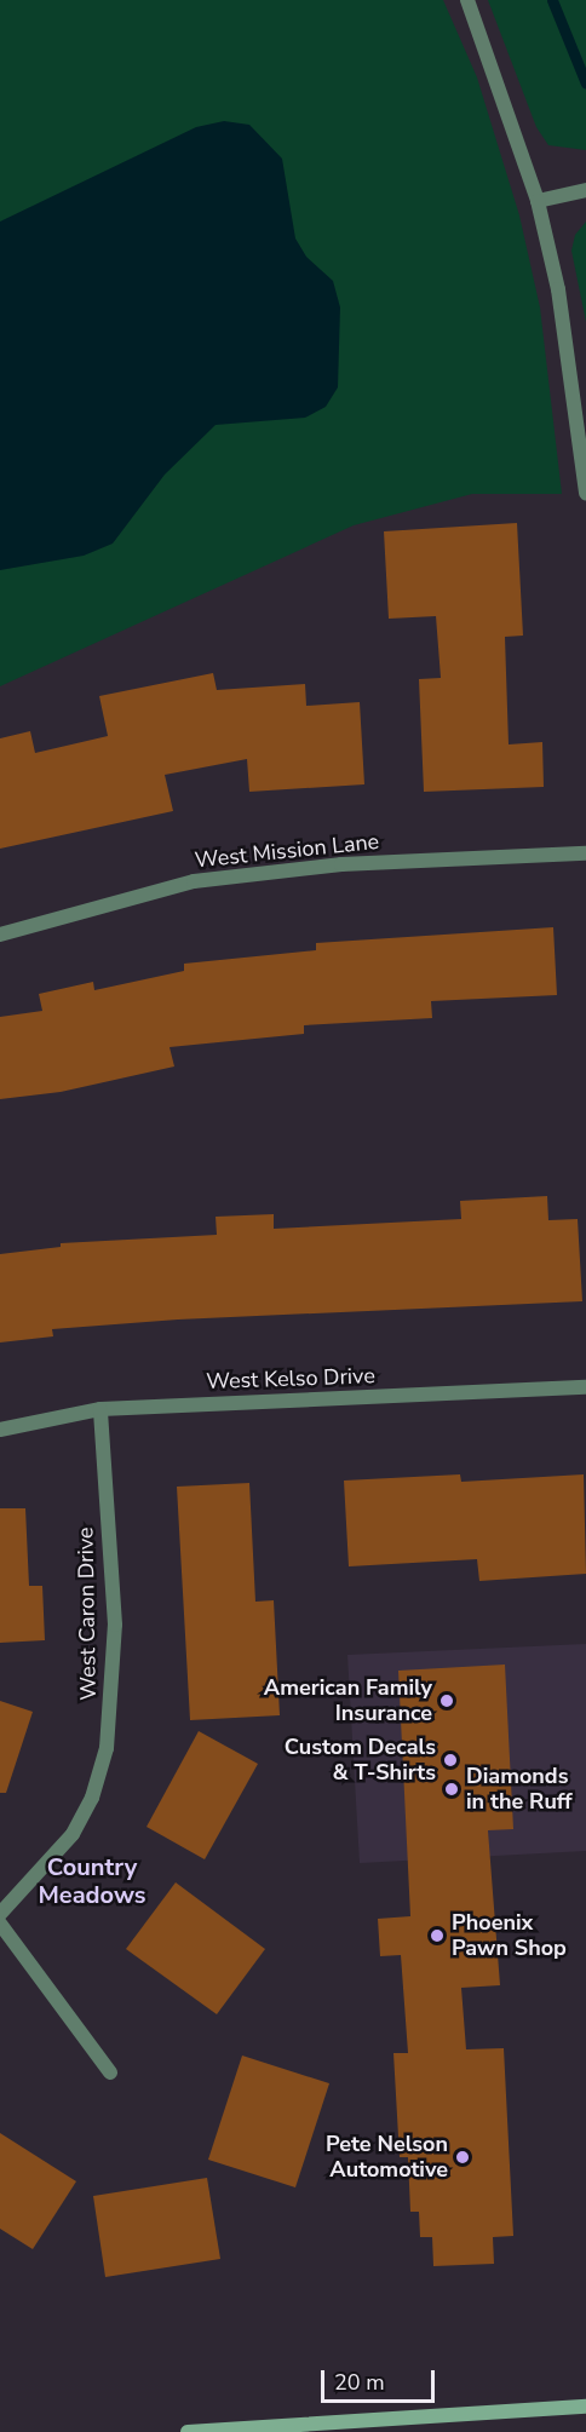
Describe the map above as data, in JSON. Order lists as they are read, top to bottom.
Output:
{
  "streets": {
    "street": ["West Mission Lane", "West Kelso Drive", "West Caron Drive"]
  },
  "crossings": [
    ["West Kelso Drive", "West Caron Drive"]
  ],
  "districts": ["Country Meadows"],
  "places": [
    "American Family Insurance",
    "Custom Decals & T-Shirts",
    "Diamonds in the Ruff",
    "Phoenix Pawn Shop",
    "Pete Nelson Automotive"
  ],
  "scale_bar": "20 m"
}
